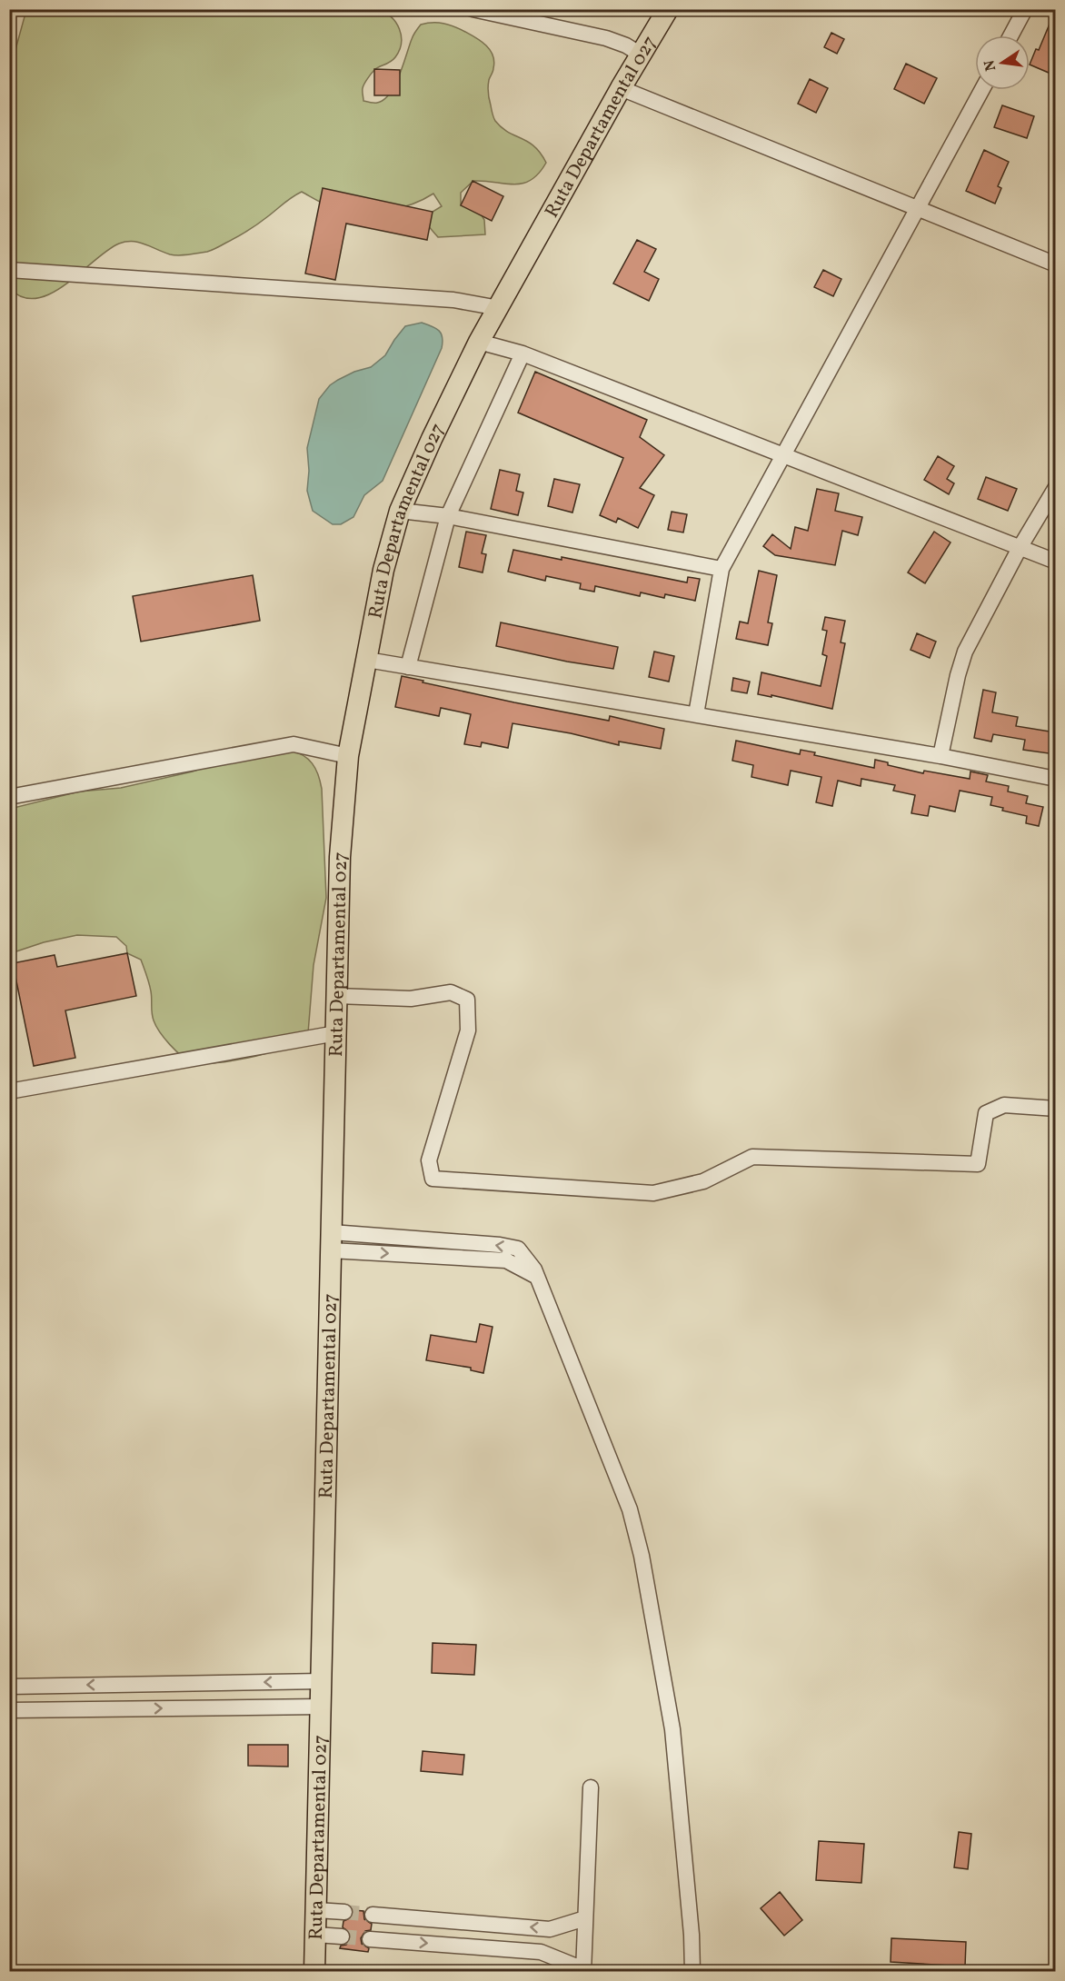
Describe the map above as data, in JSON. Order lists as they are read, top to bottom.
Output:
{
  "streets": {
    "main road": ["Ruta Departamental 027"]
  },
  "north": "left"
}
